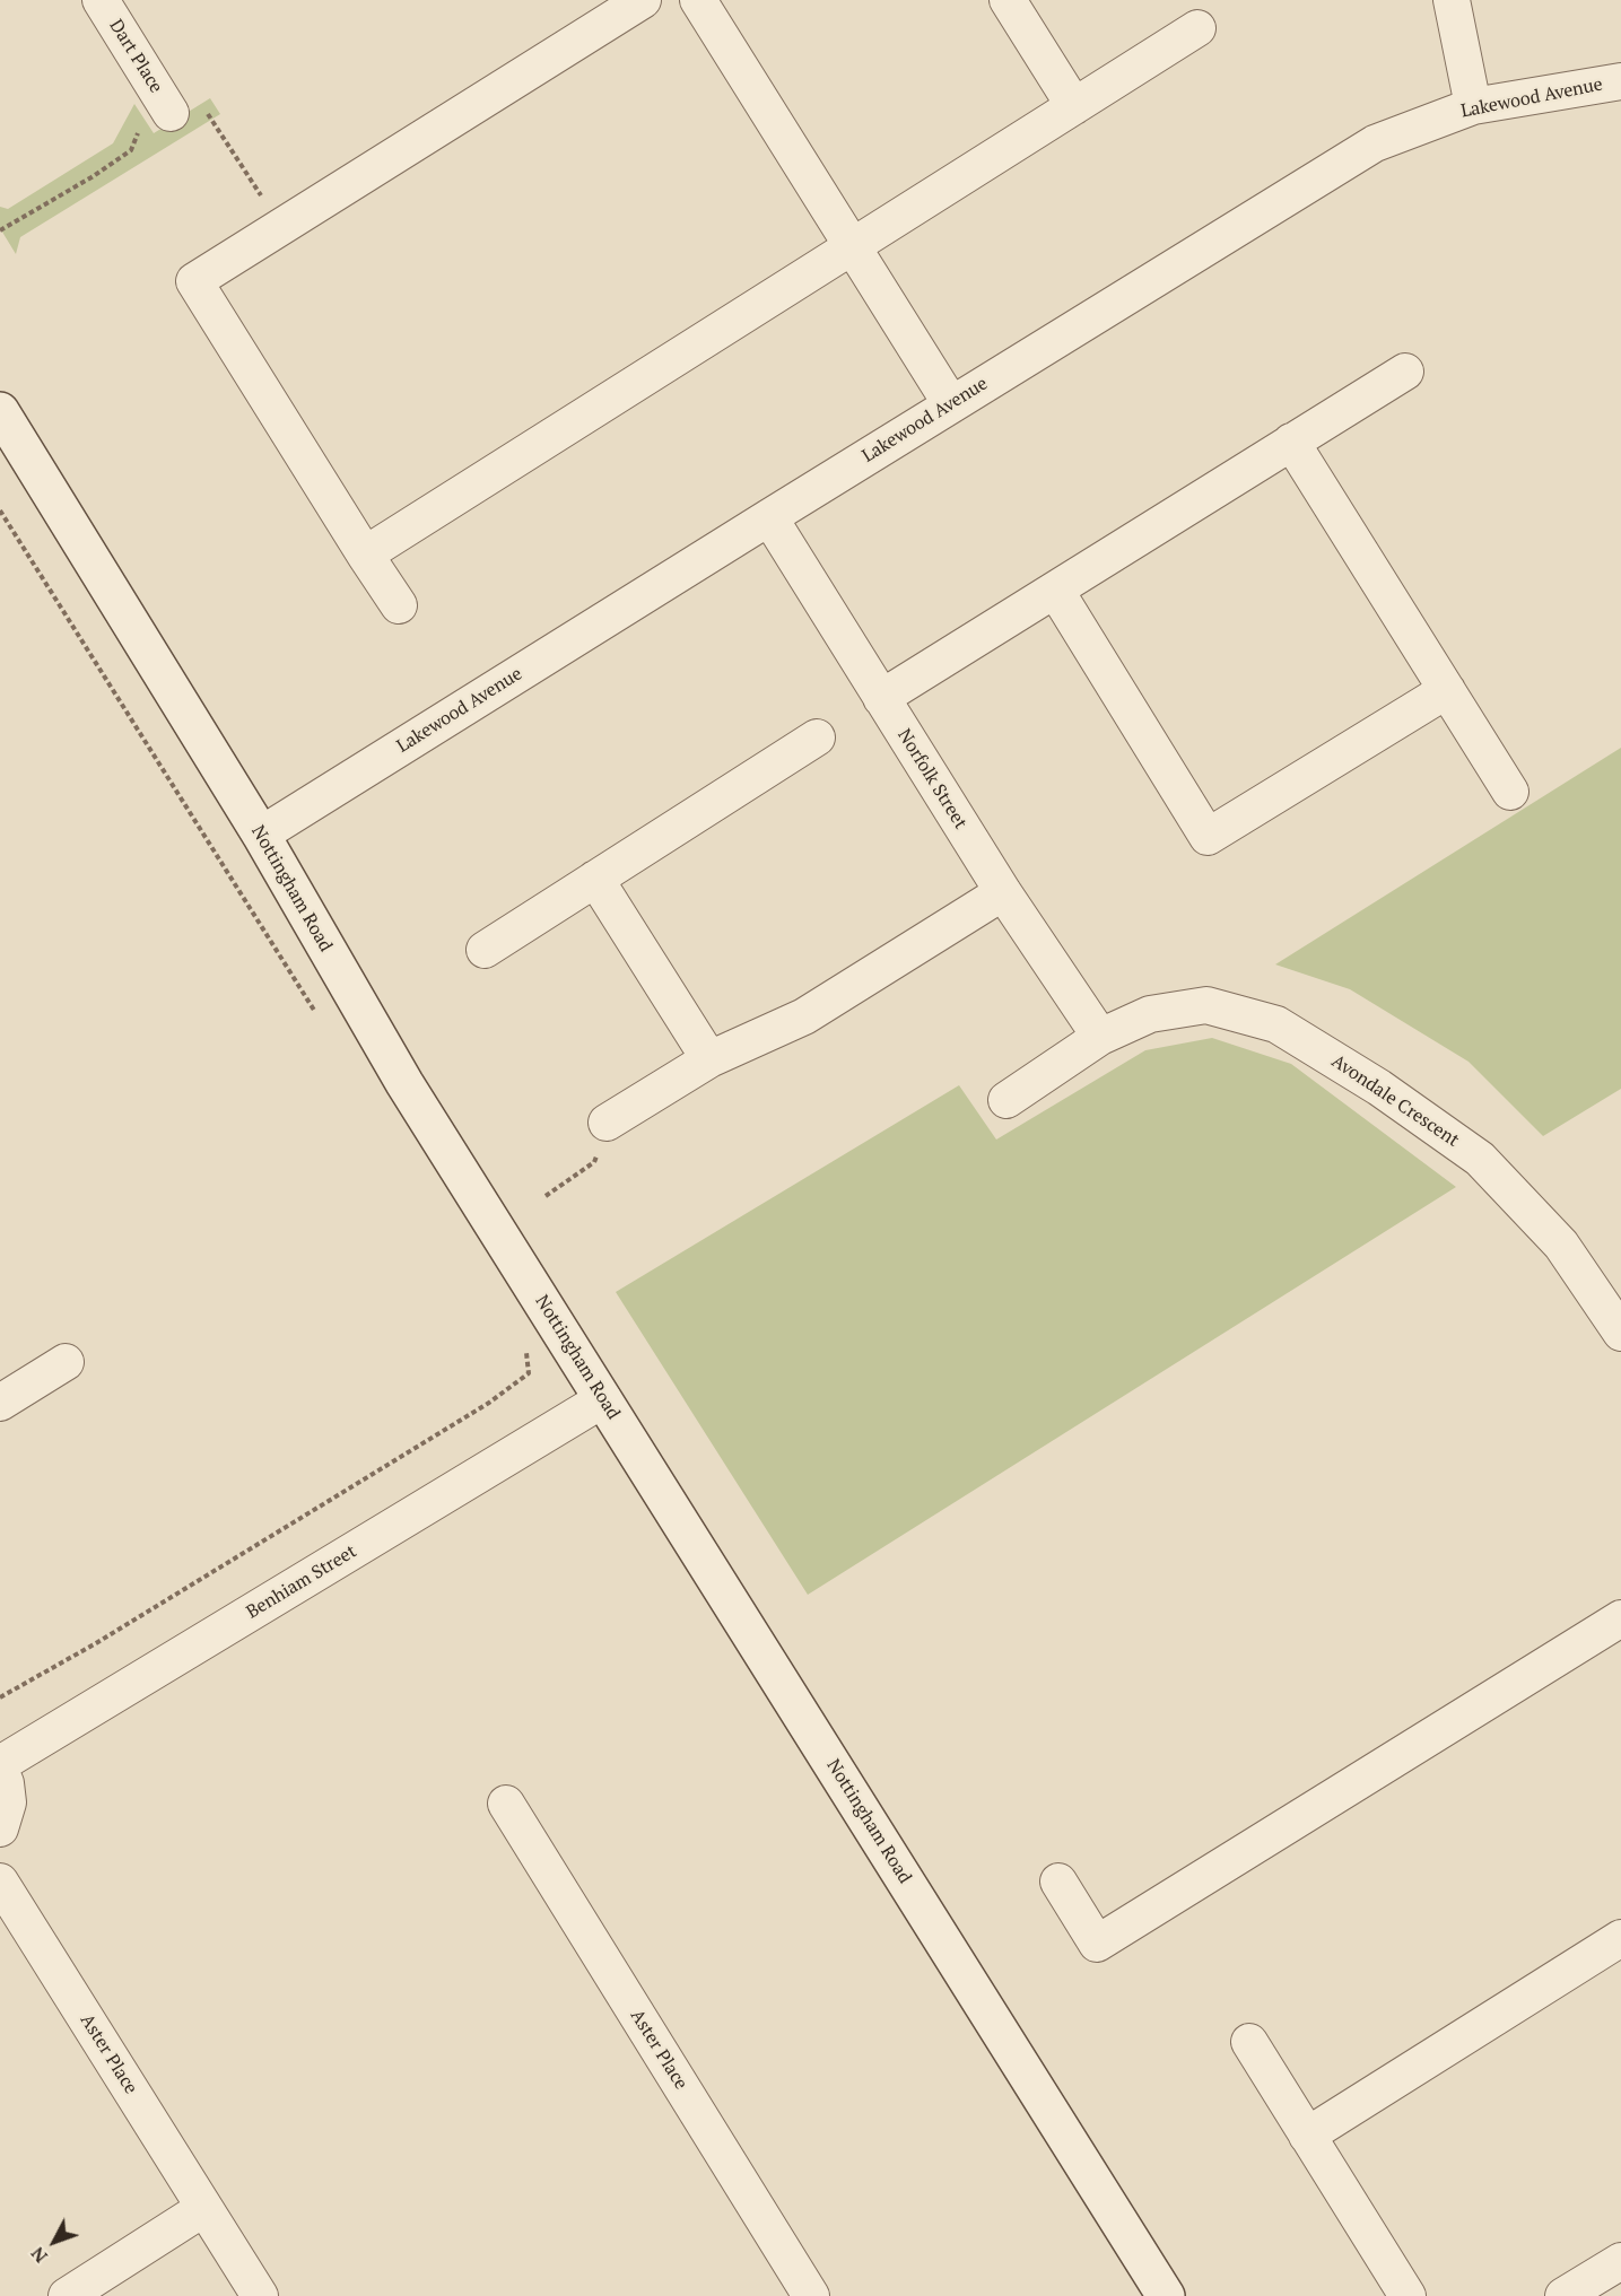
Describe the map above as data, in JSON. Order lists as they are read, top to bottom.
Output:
{
  "streets": {
    "street": [
      "Dart Place",
      "Lakewood Avenue",
      "Norfolk Street",
      "Nottingham Road",
      "Avondale Crescent",
      "Benhiam Street",
      "Aster Place"
    ]
  },
  "crossings": [
    ["Lakewood Avenue", "Norfolk Street"],
    ["Lakewood Avenue", "Nottingham Road"],
    ["Norfolk Street", "Avondale Crescent"],
    ["Nottingham Road", "Benhiam Street"]
  ],
  "north": "bottom left"
}
